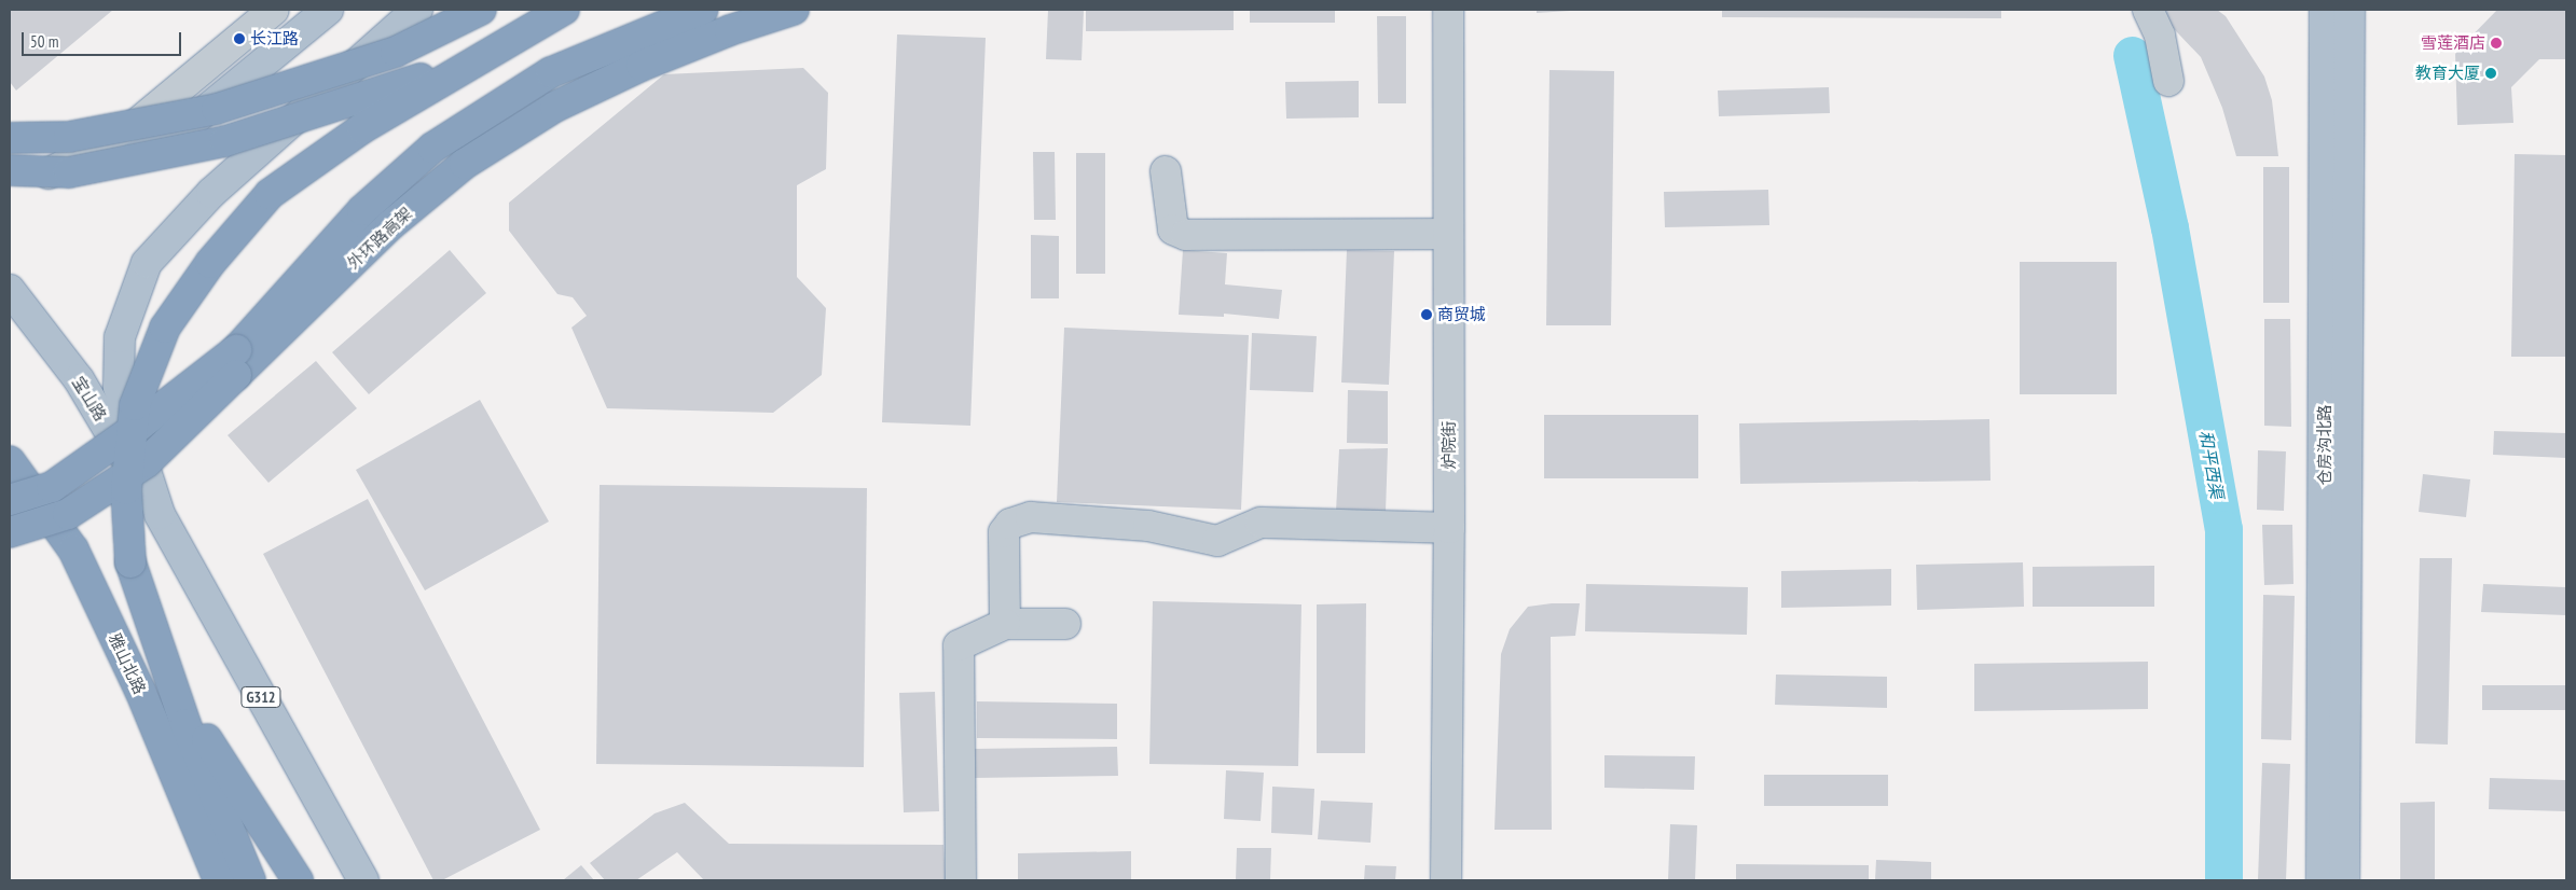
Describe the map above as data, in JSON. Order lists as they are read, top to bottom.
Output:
{
  "streets": {
    "highway": ["外环路高架", "雅山北路"],
    "main road": ["宝山路", "仓房沟北路", "G312"],
    "street": ["炉院街"]
  },
  "crossings": [
    ["宝山路", "G312"]
  ],
  "water": ["和平西渠"],
  "places": [
    "长江路",
    "雪莲酒店",
    "教育大厦",
    "商贸城"
  ],
  "scale_bar": "50 m"
}
